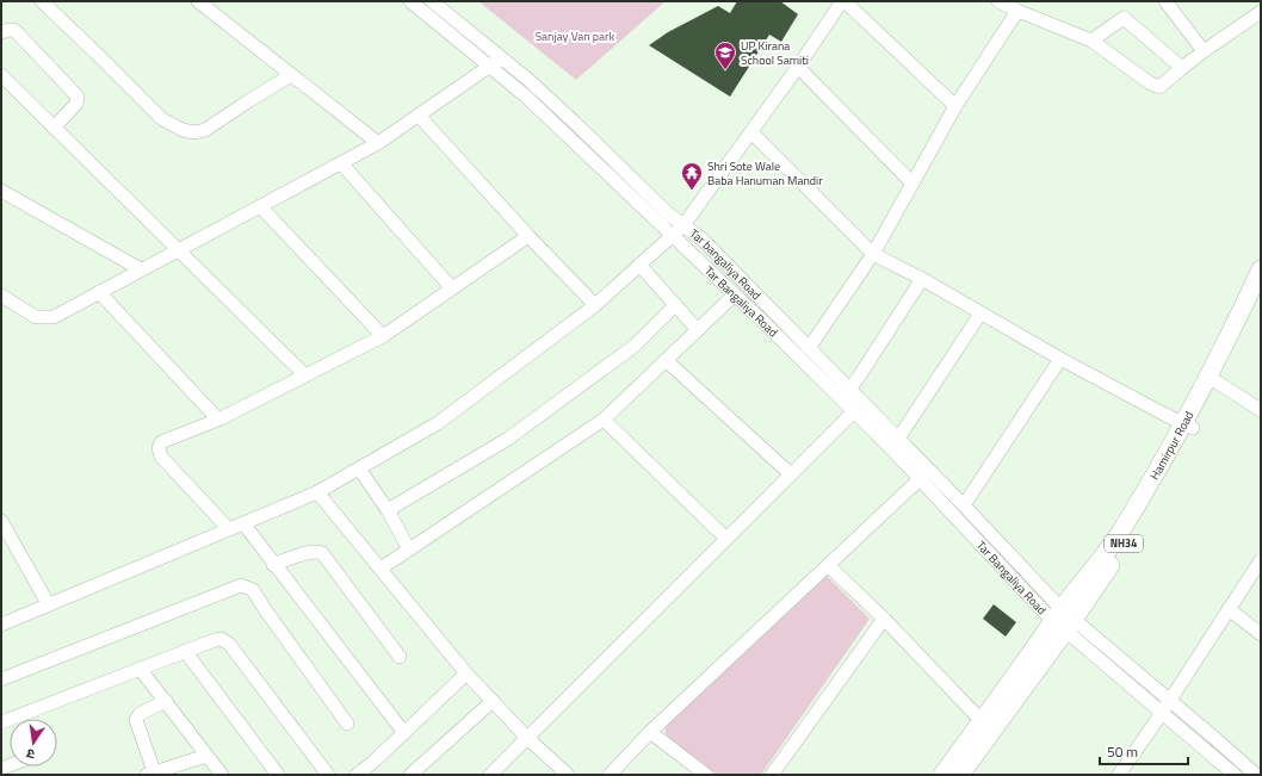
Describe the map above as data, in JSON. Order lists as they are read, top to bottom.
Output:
{
  "streets": {
    "highway": ["NH34"],
    "street": ["Tar bangaliya Road", "Tar Bangaliya Road"]
  },
  "crossings": [
    ["Tar bangaliya Road", "Tar Bangaliya Road"],
    ["Tar bangaliya Road", "NH34"],
    ["Tar Bangaliya Road", "NH34"]
  ],
  "parks": ["Sanjay Van park"],
  "places": {
    "school or university": ["UP Kirana School Samiti"],
    "temple": ["Shri Sote Wale Baba Hanuman Mandir"]
  },
  "scale_bar": "50 m",
  "north": "bottom"
}
